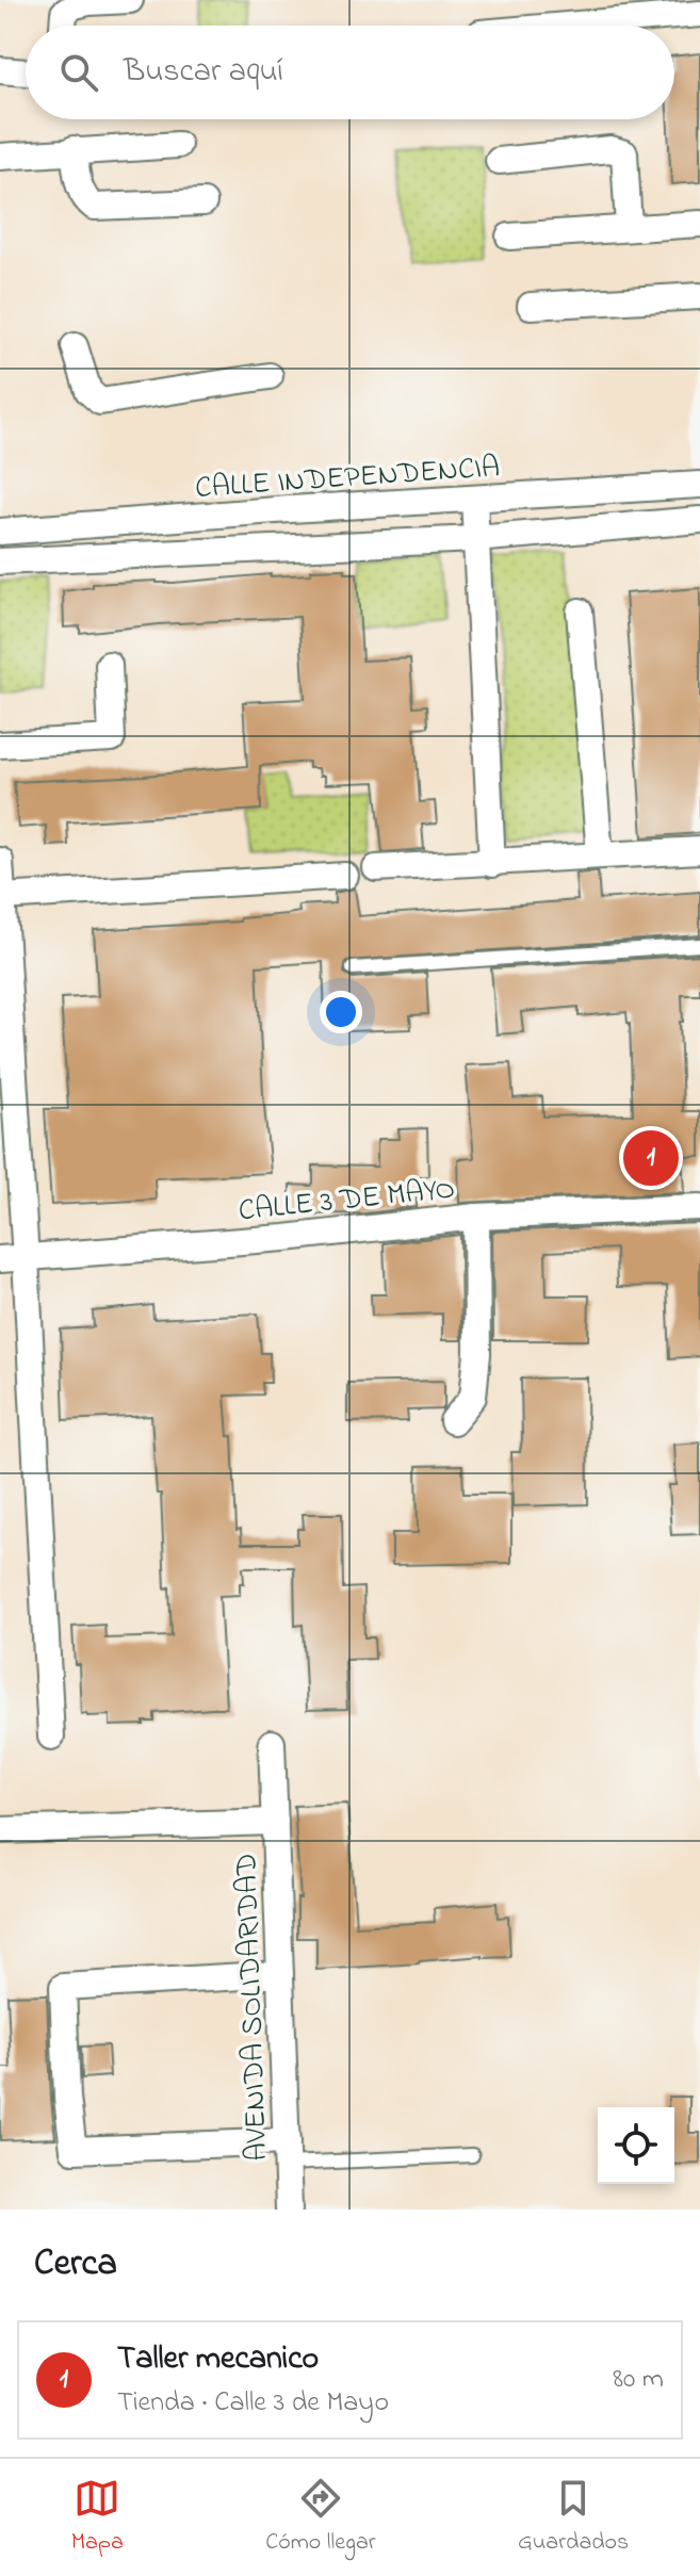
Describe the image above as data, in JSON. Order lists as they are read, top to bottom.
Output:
{
  "streets": {
    "street": ["CALLE INDEPENDENCIA", "CALLE 3 DE MAYO", "AVENIDA SOLIDARIDAD"]
  },
  "page": {
    "search": "Buscar aquí",
    "pins": "1",
    "heading": "Cerca",
    "list": [
      {
        "mark": "1",
        "name": "Taller mecanico",
        "note": "Tienda · Calle 3 de Mayo",
        "value": "80 m"
      }
    ],
    "nav": ["Mapa", "Cómo llegar", "Guardados"]
  }
}
